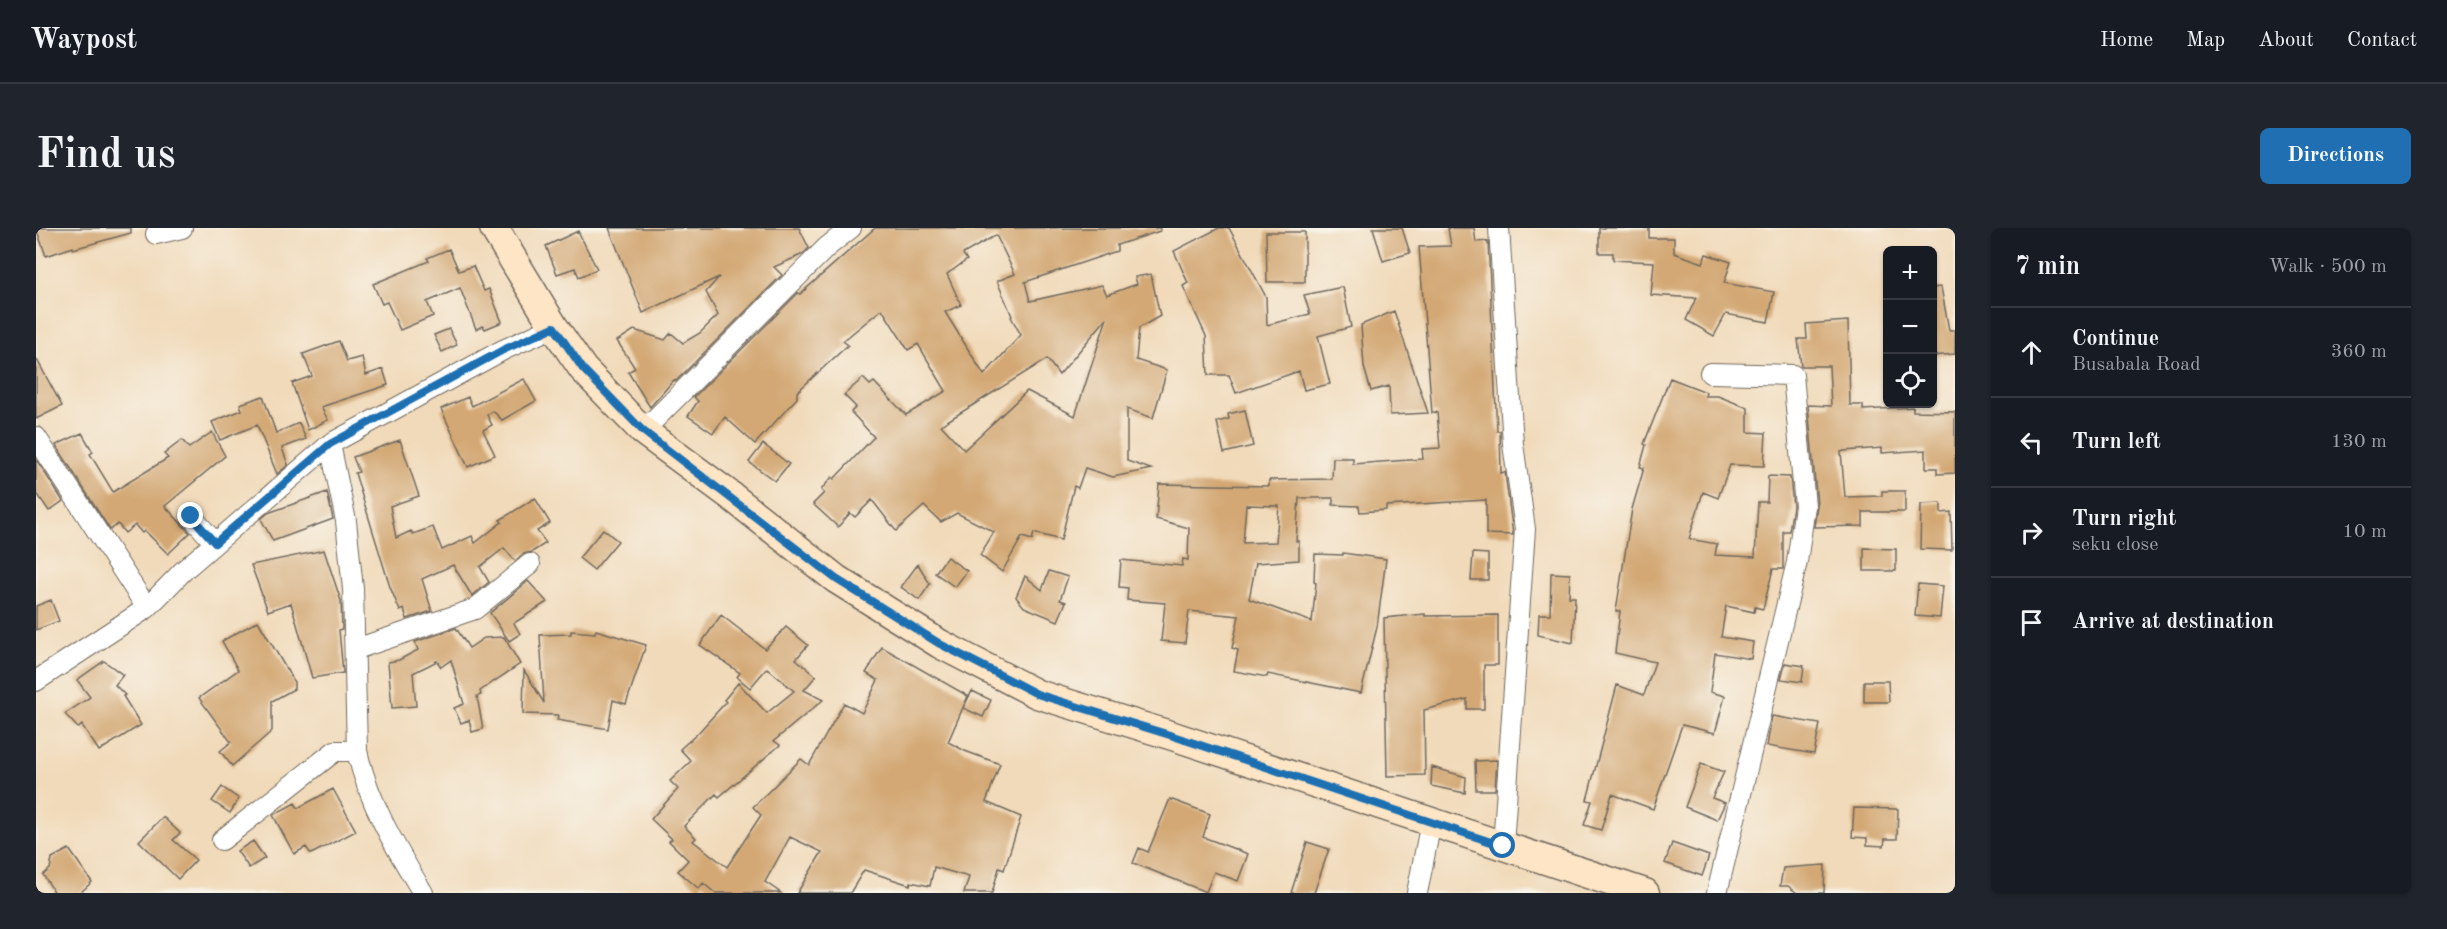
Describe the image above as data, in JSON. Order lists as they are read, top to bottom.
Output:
{
  "page": {
    "header": "Waypost",
    "nav": [
      "Home",
      "Map",
      "About",
      "Contact"
    ],
    "buttons": "Directions",
    "title": "Find us",
    "heading": ["7 min", "Walk · 500 m"],
    "map_buttons": ["+", "−"],
    "list": [
      ["Continue", "Busabala Road", "360 m"],
      ["Turn left", "130 m"],
      ["Turn right", "seku close", "10 m"],
      "Arrive at destination"
    ]
  }
}
